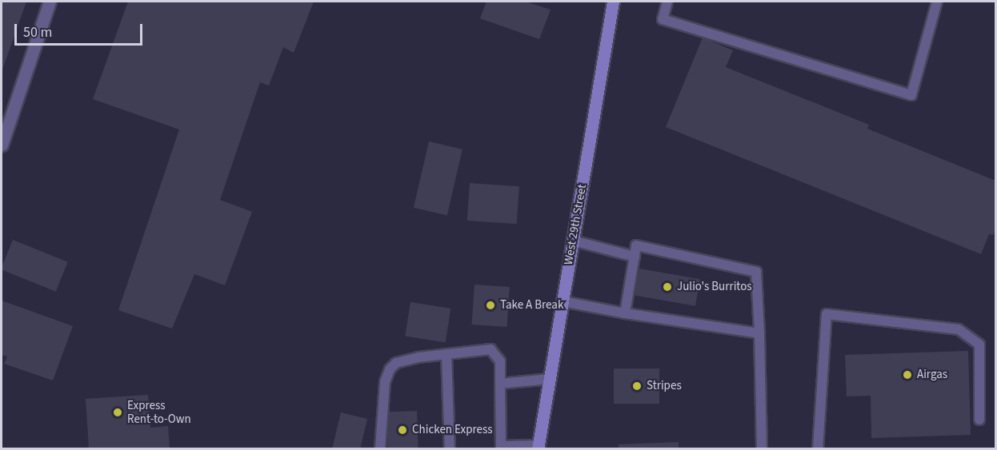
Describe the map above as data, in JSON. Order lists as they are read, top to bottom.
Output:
{
  "streets": {
    "main road": ["West 29th Street"]
  },
  "places": [
    "Julio's Burritos",
    "Take A Break",
    "Airgas",
    "Stripes",
    "Express Rent-to-Own",
    "Chicken Express"
  ],
  "scale_bar": "50 m"
}
